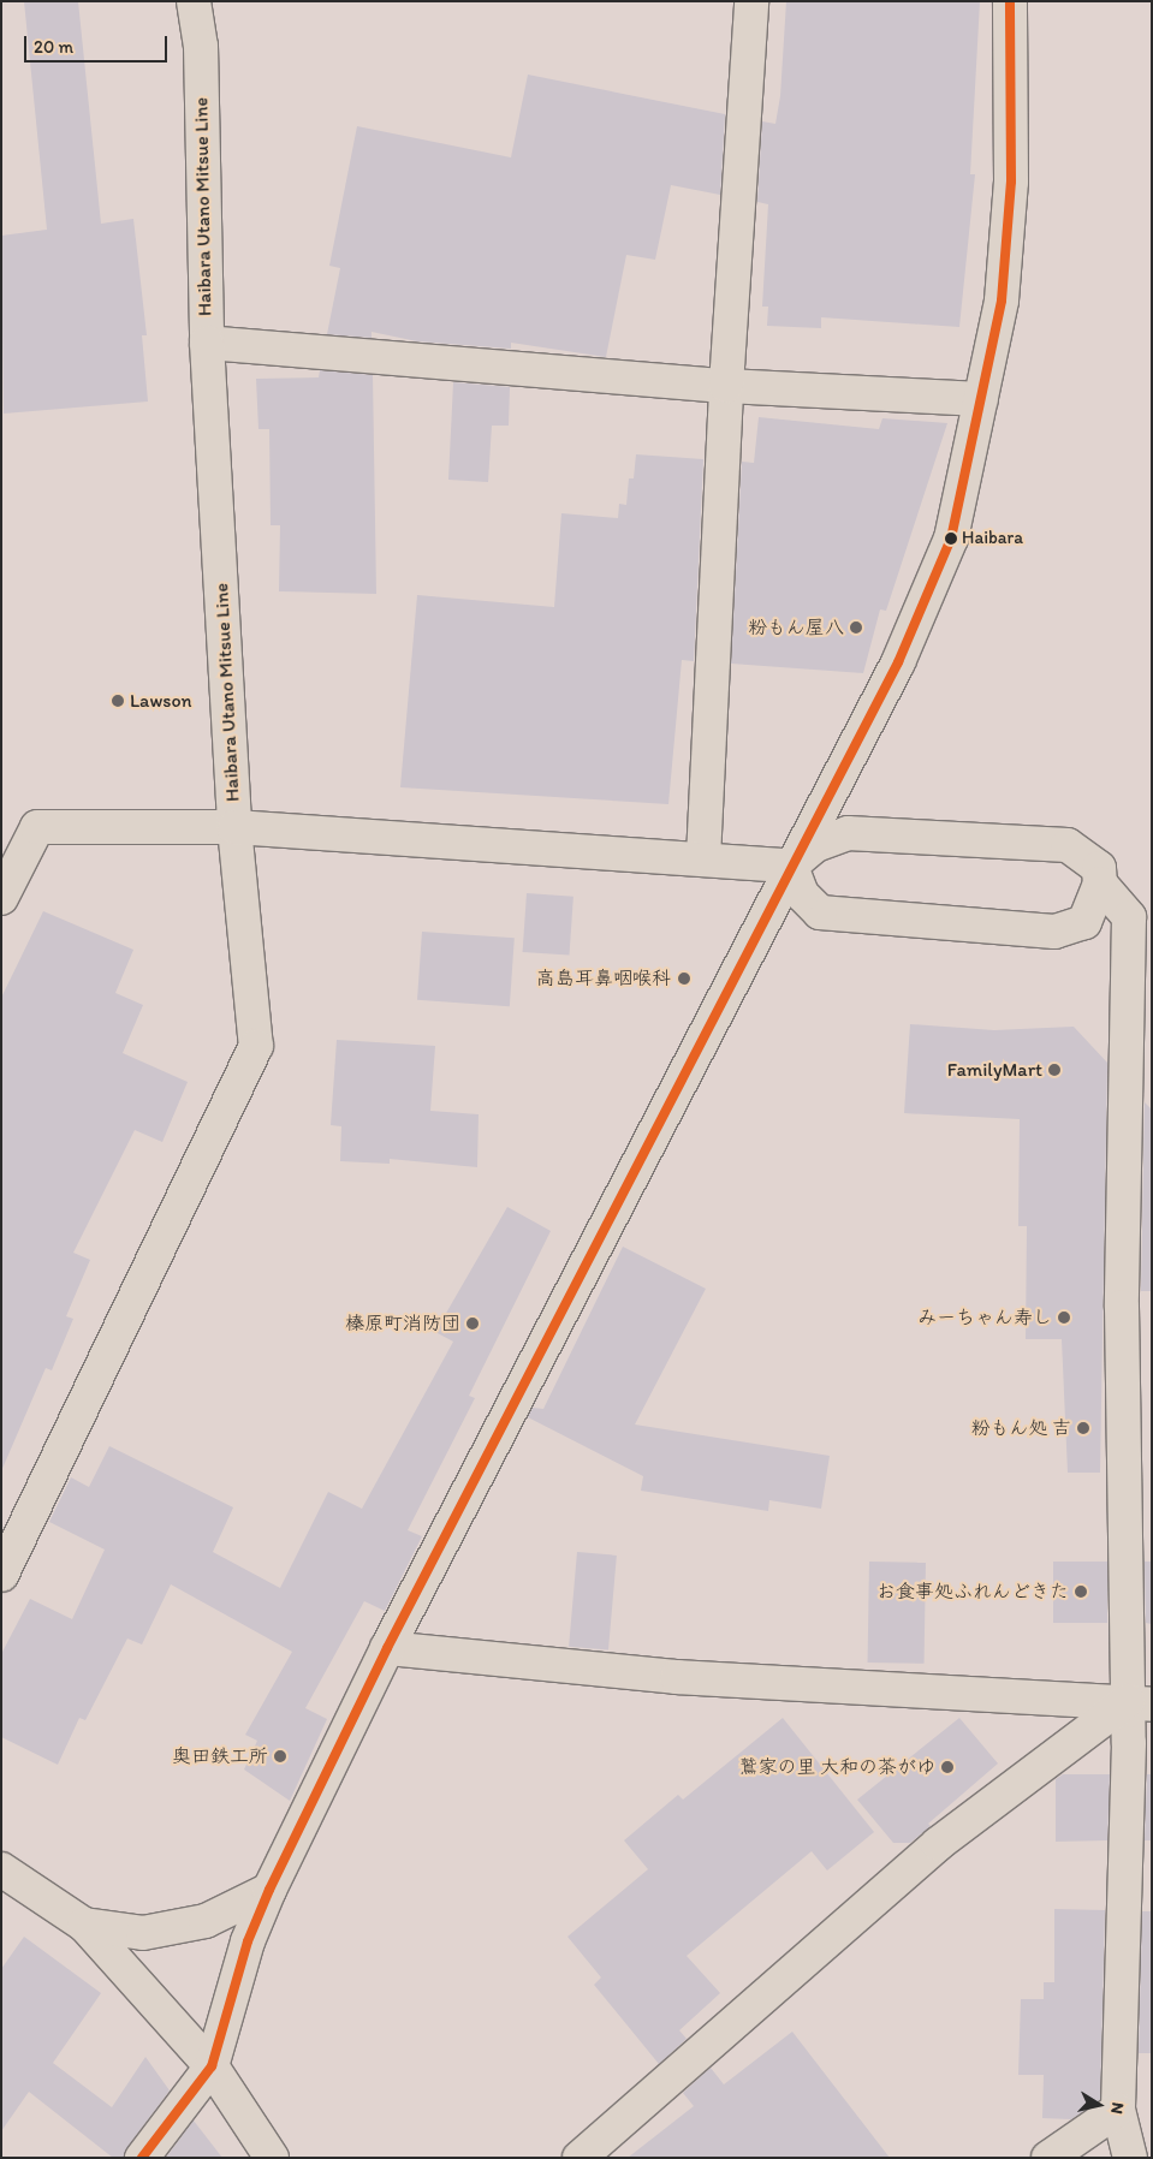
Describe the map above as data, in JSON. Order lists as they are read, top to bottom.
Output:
{
  "streets": {
    "main road": ["Haibara Utano Mitsue Line"]
  },
  "places": [
    "Haibara",
    "粉もん屋八",
    "Lawson",
    "高島耳鼻咽喉科",
    "FamilyMart",
    "みーちゃん寿し",
    "榛原町消防団",
    "粉もん処 吉",
    "お食事処ふれんどきた",
    "奥田鉄工所",
    "鷲家の里 大和の茶がゆ"
  ],
  "scale_bar": "20 m",
  "north": "right"
}
